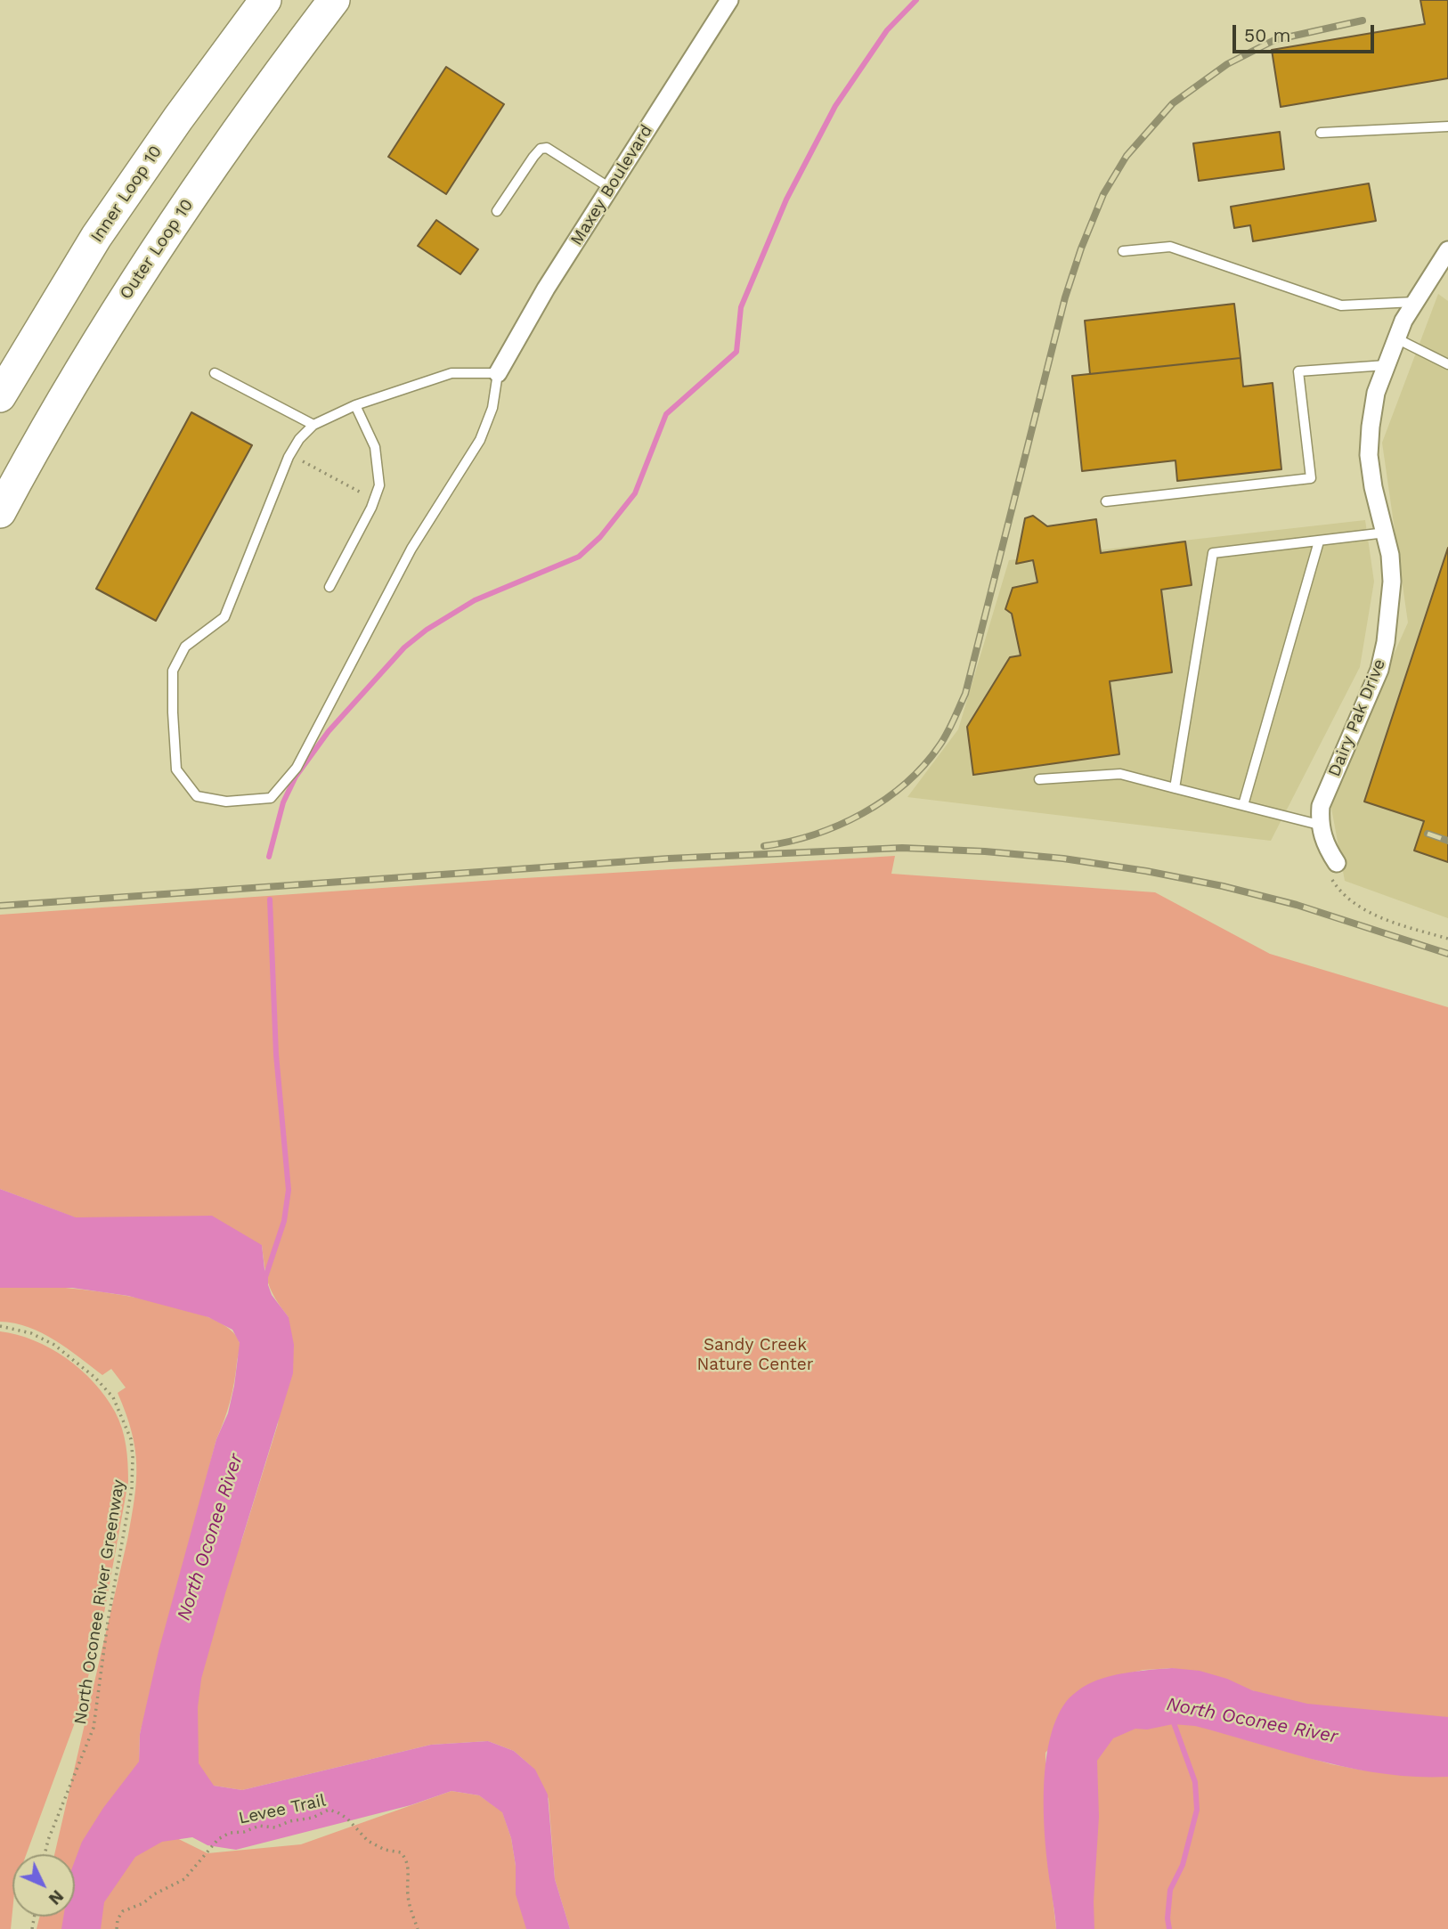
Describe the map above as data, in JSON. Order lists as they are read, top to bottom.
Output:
{
  "streets": {
    "highway": ["Inner Loop 10", "Outer Loop 10"],
    "street": ["Maxey Boulevard", "Dairy Pak Drive"],
    "path": ["North Oconee River Greenway", "Levee Trail"]
  },
  "water": ["North Oconee River"],
  "parks": ["Sandy Creek Nature Center"],
  "scale_bar": "50 m",
  "north": "bottom right"
}
